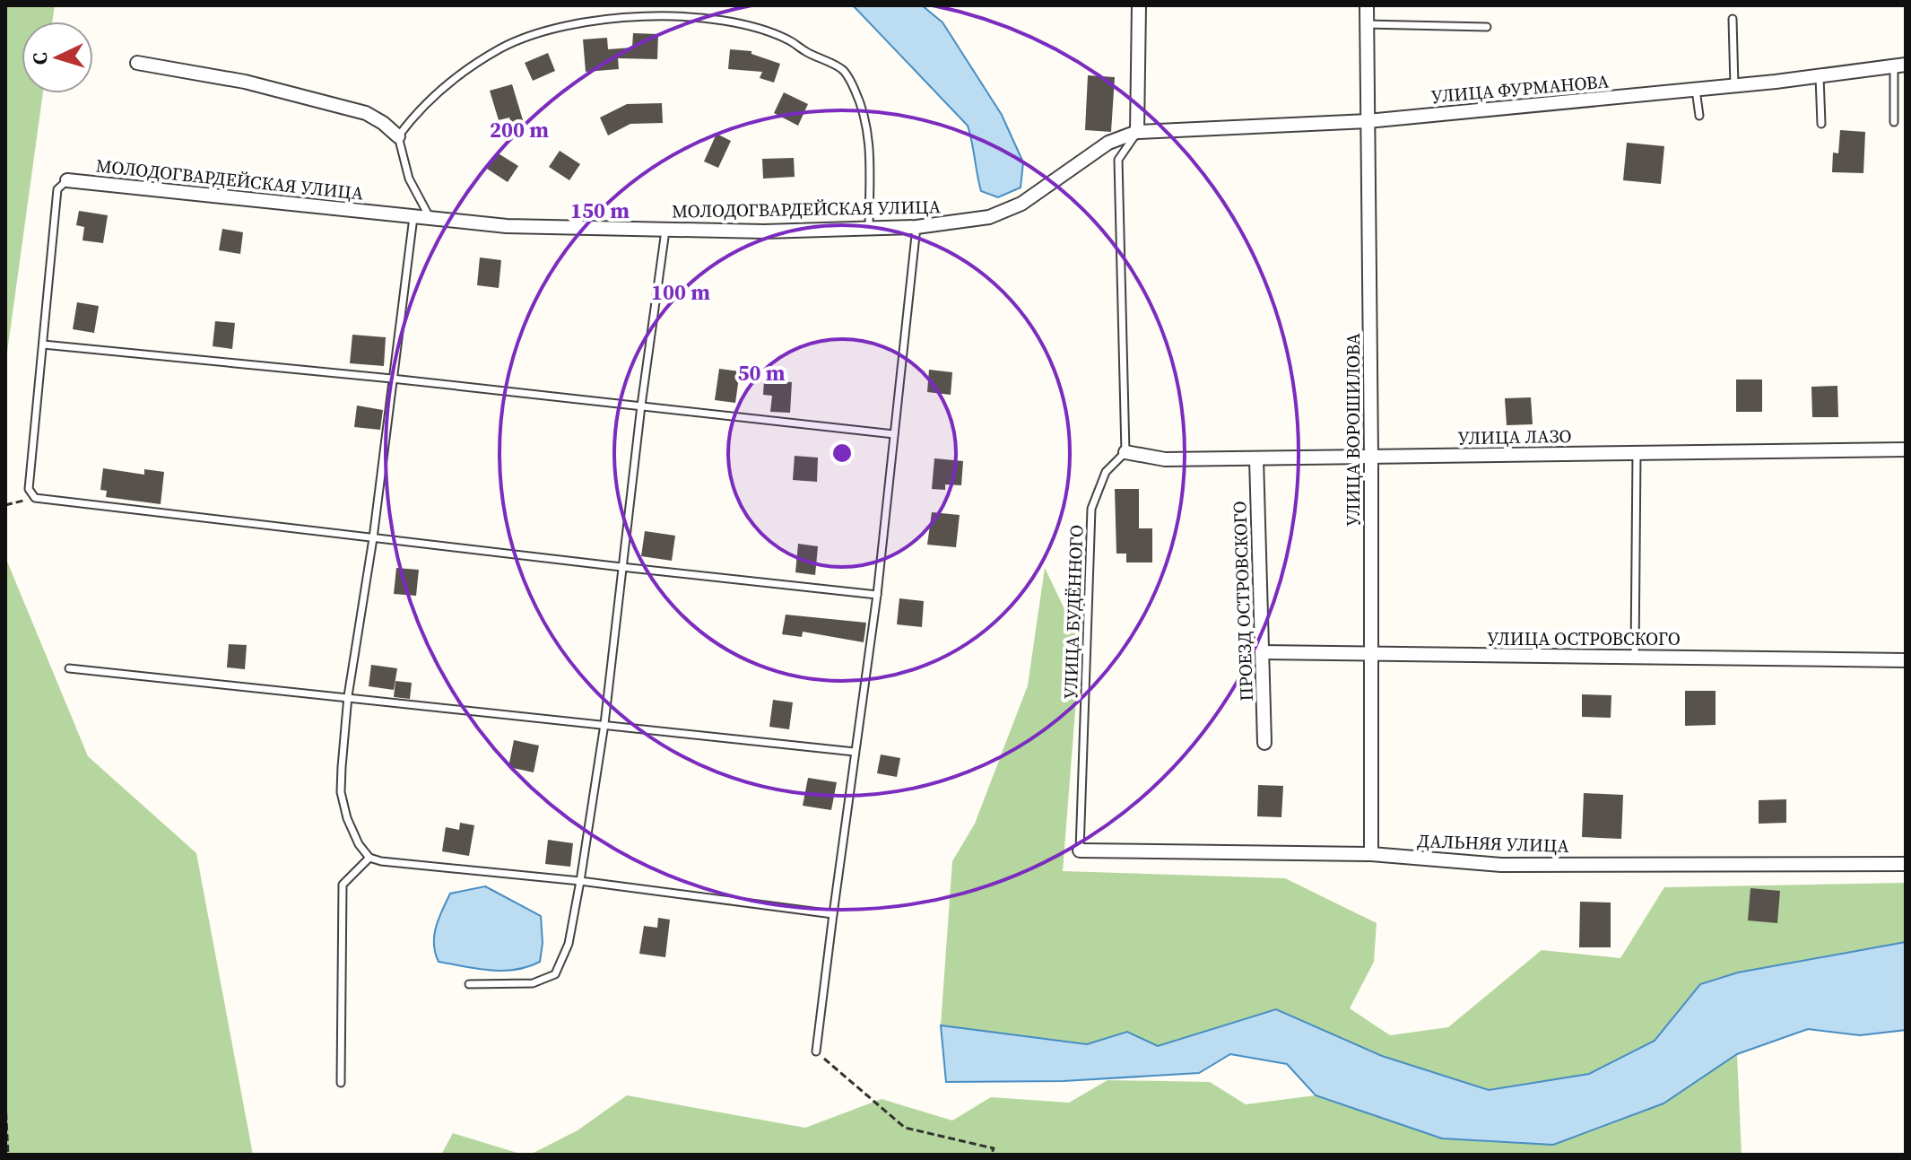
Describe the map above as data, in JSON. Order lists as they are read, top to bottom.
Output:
{
  "streets": {
    "street": [
      "УЛИЦА ФУРМАНОВА",
      "МОЛОДОГВАРДЕЙСКАЯ УЛИЦА",
      "УЛИЦА ВОРОШИЛОВА",
      "УЛИЦА ЛАЗО",
      "ПРОЕЗД ОСТРОВСКОГО",
      "УЛИЦА ОСТРОВСКОГО",
      "ДАЛЬНЯЯ УЛИЦА"
    ],
    "lane": ["УЛИЦА БУДЁННОГО"]
  },
  "crossings": [
    ["УЛИЦА ФУРМАНОВА", "МОЛОДОГВАРДЕЙСКАЯ УЛИЦА"],
    ["УЛИЦА ФУРМАНОВА", "УЛИЦА ВОРОШИЛОВА"],
    ["УЛИЦА ВОРОШИЛОВА", "УЛИЦА ЛАЗО"],
    ["УЛИЦА ВОРОШИЛОВА", "УЛИЦА ОСТРОВСКОГО"],
    ["УЛИЦА ВОРОШИЛОВА", "ДАЛЬНЯЯ УЛИЦА"],
    ["УЛИЦА ЛАЗО", "ПРОЕЗД ОСТРОВСКОГО"],
    ["УЛИЦА ЛАЗО", "УЛИЦА БУДЁННОГО"],
    ["ПРОЕЗД ОСТРОВСКОГО", "УЛИЦА ОСТРОВСКОГО"],
    ["УЛИЦА БУДЁННОГО", "ДАЛЬНЯЯ УЛИЦА"]
  ],
  "north": "left",
  "rings": [
    "200 m",
    "150 m",
    "100 m",
    "50 m"
  ]
}
